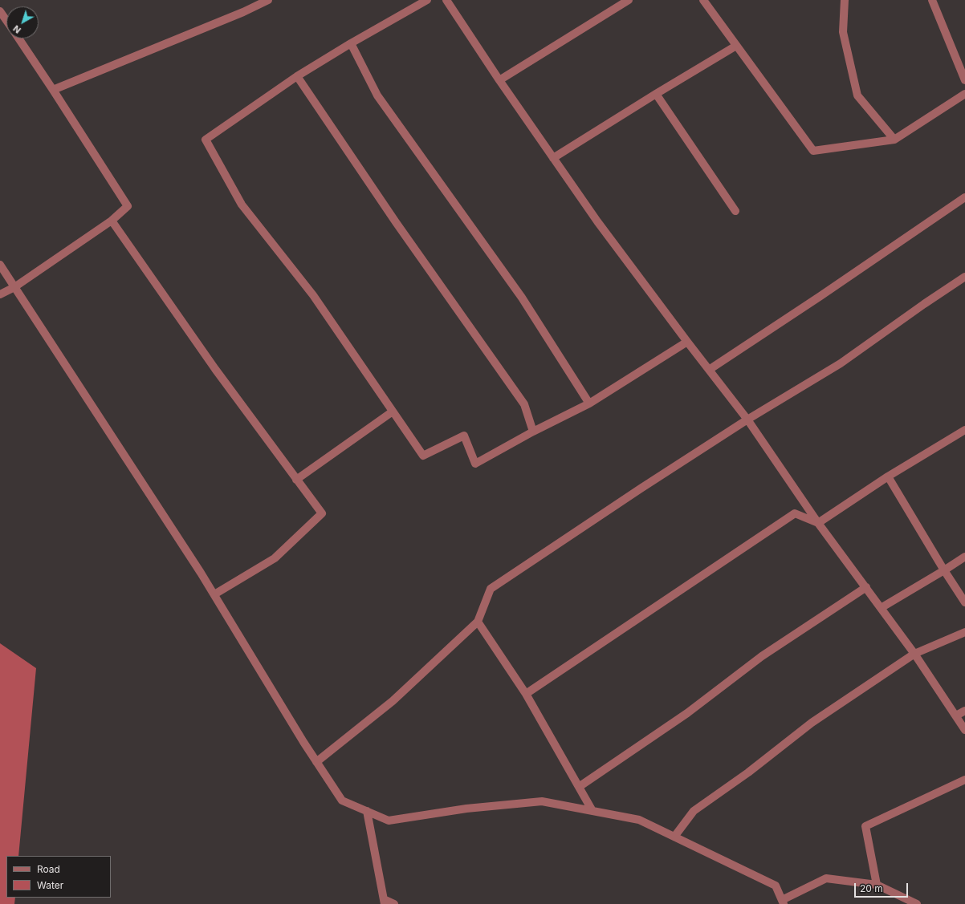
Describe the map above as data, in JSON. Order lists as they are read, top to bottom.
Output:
{
  "legend": ["Road", "Water"],
  "scale_bar": "20 m",
  "north": "bottom left"
}
